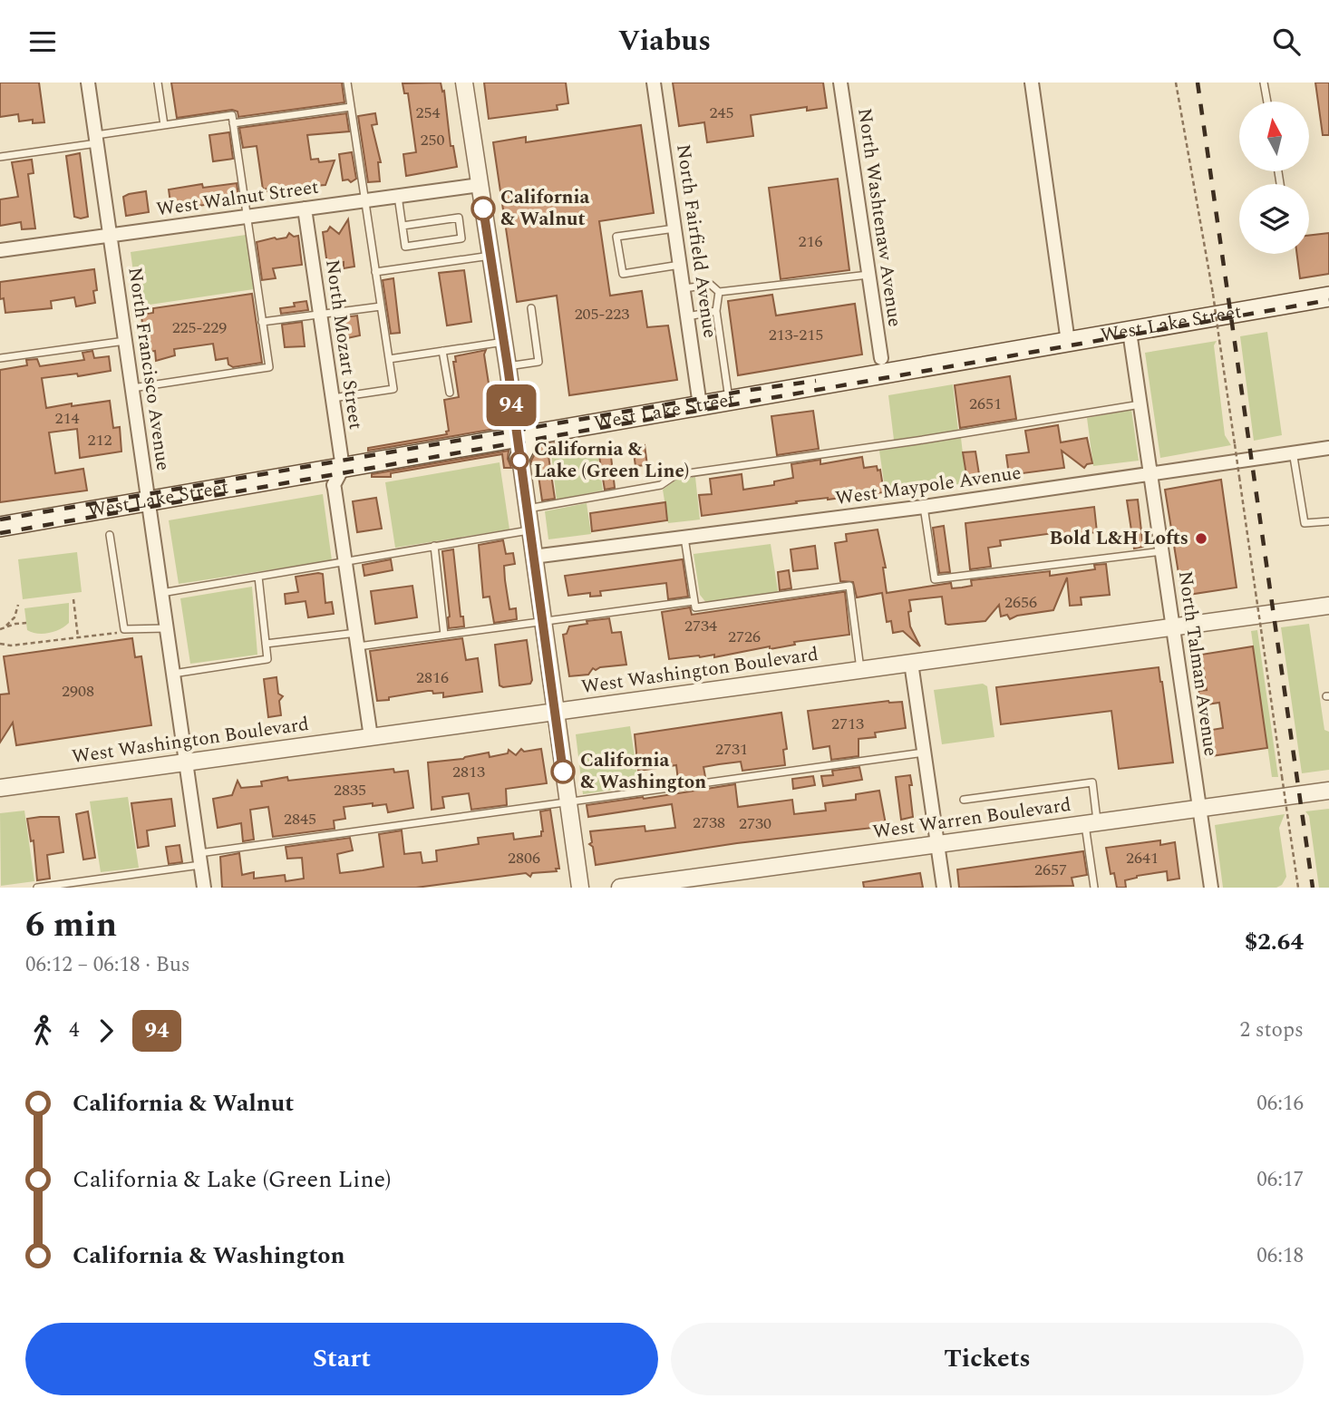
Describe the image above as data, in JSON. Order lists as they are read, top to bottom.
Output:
{
  "streets": {
    "main road": ["West Lake Street"],
    "street": [
      "West Walnut Street",
      "North Washtenaw Avenue",
      "North Fairfield Avenue",
      "North Mozart Street",
      "North Francisco Avenue",
      "West Maypole Avenue",
      "North Talman Avenue",
      "West Washington Boulevard",
      "West Warren Boulevard"
    ]
  },
  "crossings": [
    ["West Walnut Street", "North Mozart Street"],
    ["West Walnut Street", "North Francisco Avenue"],
    ["North Washtenaw Avenue", "West Lake Street"],
    ["North Fairfield Avenue", "West Lake Street"],
    ["West Lake Street", "North Mozart Street"],
    ["West Lake Street", "North Francisco Avenue"],
    ["West Lake Street", "North Talman Avenue"],
    ["North Mozart Street", "West Washington Boulevard"],
    ["North Francisco Avenue", "West Washington Boulevard"],
    ["West Maypole Avenue", "North Talman Avenue"],
    ["North Talman Avenue", "West Washington Boulevard"],
    ["North Talman Avenue", "West Warren Boulevard"]
  ],
  "places": [
    "California & Walnut",
    "California & Lake (Green Line)",
    "Bold L&H Lofts",
    "California & Washington"
  ],
  "lines": ["bus line 94"],
  "house_numbers": [
    "254",
    "245",
    "250",
    "216",
    "205-223",
    "225-229",
    "213-215",
    "2651",
    "214",
    "212",
    "2656",
    "2734",
    "2726",
    "2816",
    "2908",
    "2713",
    "2731",
    "2813",
    "2835",
    "2845",
    "2738",
    "2730",
    "2806",
    "2641",
    "2657"
  ],
  "north": "top",
  "page": {
    "header": "Viabus",
    "on_map": "94",
    "heading": ["6 min", "06:12 – 06:18 · Bus", "$2.64"],
    "legs": ["4", "94", "2 stops"],
    "list": [
      {
        "name": "California & Walnut",
        "value": "06:16"
      },
      {
        "name": "California & Lake (Green Line)",
        "value": "06:17"
      },
      {
        "name": "California & Washington",
        "value": "06:18"
      }
    ],
    "buttons": ["Start", "Tickets"]
  }
}
